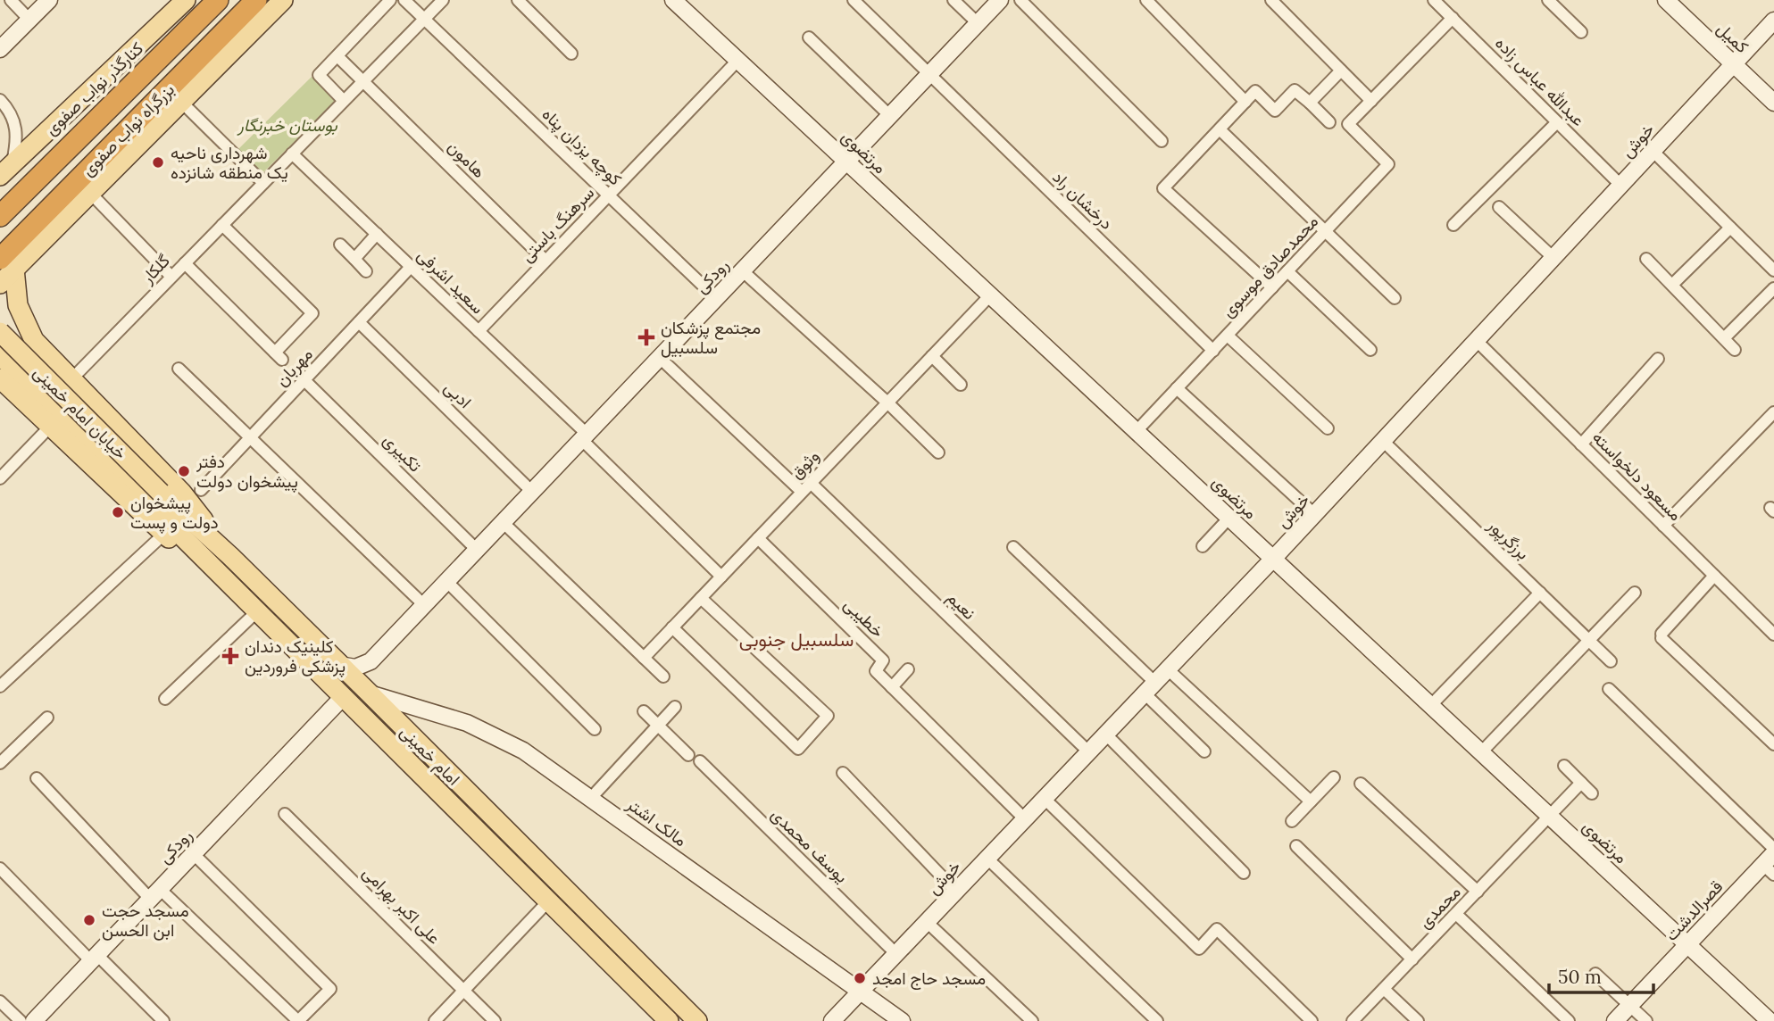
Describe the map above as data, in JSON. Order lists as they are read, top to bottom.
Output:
{
  "streets": {
    "highway": ["بزرگراه نواب صفوی"],
    "main road": [
      "کمیل",
      "کنارگذر نواب صفوی",
      "خوش",
      "مرتضوی",
      "رودکی",
      "خیابان امام خمینی",
      "امام خمینی",
      "مالک اشتر",
      "قصرالدشت"
    ],
    "street": [
      "عبدالله عباس زاده",
      "کوچه یزدان پناه",
      "هامون",
      "درخشان راد",
      "سرهنگ باستی",
      "محمدصادق موسوی",
      "گلکار",
      "سعید اشرفی",
      "مهربان",
      "ادبی",
      "تکبیری",
      "وثوق",
      "مسعود دلخواسته",
      "برزگرپور",
      "نعیم",
      "خطیبی",
      "یوسف محمدی",
      "علی اکبر بهرامی",
      "محمدی"
    ]
  },
  "crossings": [
    ["کمیل", "خوش"],
    ["عبدالله عباس زاده", "خوش"],
    ["خوش", "مرتضوی"],
    ["خوش", "مسعود دلخواسته"],
    ["خوش", "برزگرپور"],
    ["خوش", "نعیم"],
    ["خوش", "خطیبی"],
    ["خوش", "مالک اشتر"],
    ["خوش", "یوسف محمدی"],
    ["کوچه یزدان پناه", "سرهنگ باستی"],
    ["کوچه یزدان پناه", "گلکار"],
    ["کوچه یزدان پناه", "رودکی"],
    ["مرتضوی", "سرهنگ باستی"],
    ["مرتضوی", "محمدصادق موسوی"],
    ["مرتضوی", "رودکی"],
    ["مرتضوی", "وثوق"],
    ["مرتضوی", "محمدی"],
    ["مرتضوی", "قصرالدشت"],
    ["هامون", "سرهنگ باستی"],
    ["هامون", "گلکار"],
    ["درخشان راد", "محمدصادق موسوی"],
    ["درخشان راد", "رودکی"],
    ["سرهنگ باستی", "سعید اشرفی"],
    ["گلکار", "سعید اشرفی"],
    ["رودکی", "سعید اشرفی"],
    ["رودکی", "ادبی"],
    ["رودکی", "تکبیری"],
    ["رودکی", "امام خمینی"],
    ["سعید اشرفی", "مهربان"],
    ["سعید اشرفی", "وثوق"],
    ["مهربان", "ادبی"],
    ["مهربان", "تکبیری"],
    ["خیابان امام خمینی", "امام خمینی"],
    ["وثوق", "نعیم"],
    ["وثوق", "خطیبی"],
    ["امام خمینی", "مالک اشتر"]
  ],
  "districts": ["سلسبیل جنوبی"],
  "parks": ["بوستان خبرنگار"],
  "places": {
    "other": [
      "شهرداری ناحیه یک منطقه شانزده",
      "دفتر پیشخوان دولت",
      "پیشخوان دولت و پست",
      "مسجد حجت ابن الحسن",
      "مسجد حاج امجد"
    ],
    "health": ["مجتمع پزشکان سلسبیل", "کلینیک دندان پزشکی فروردین"]
  },
  "scale_bar": "50 m"
}
